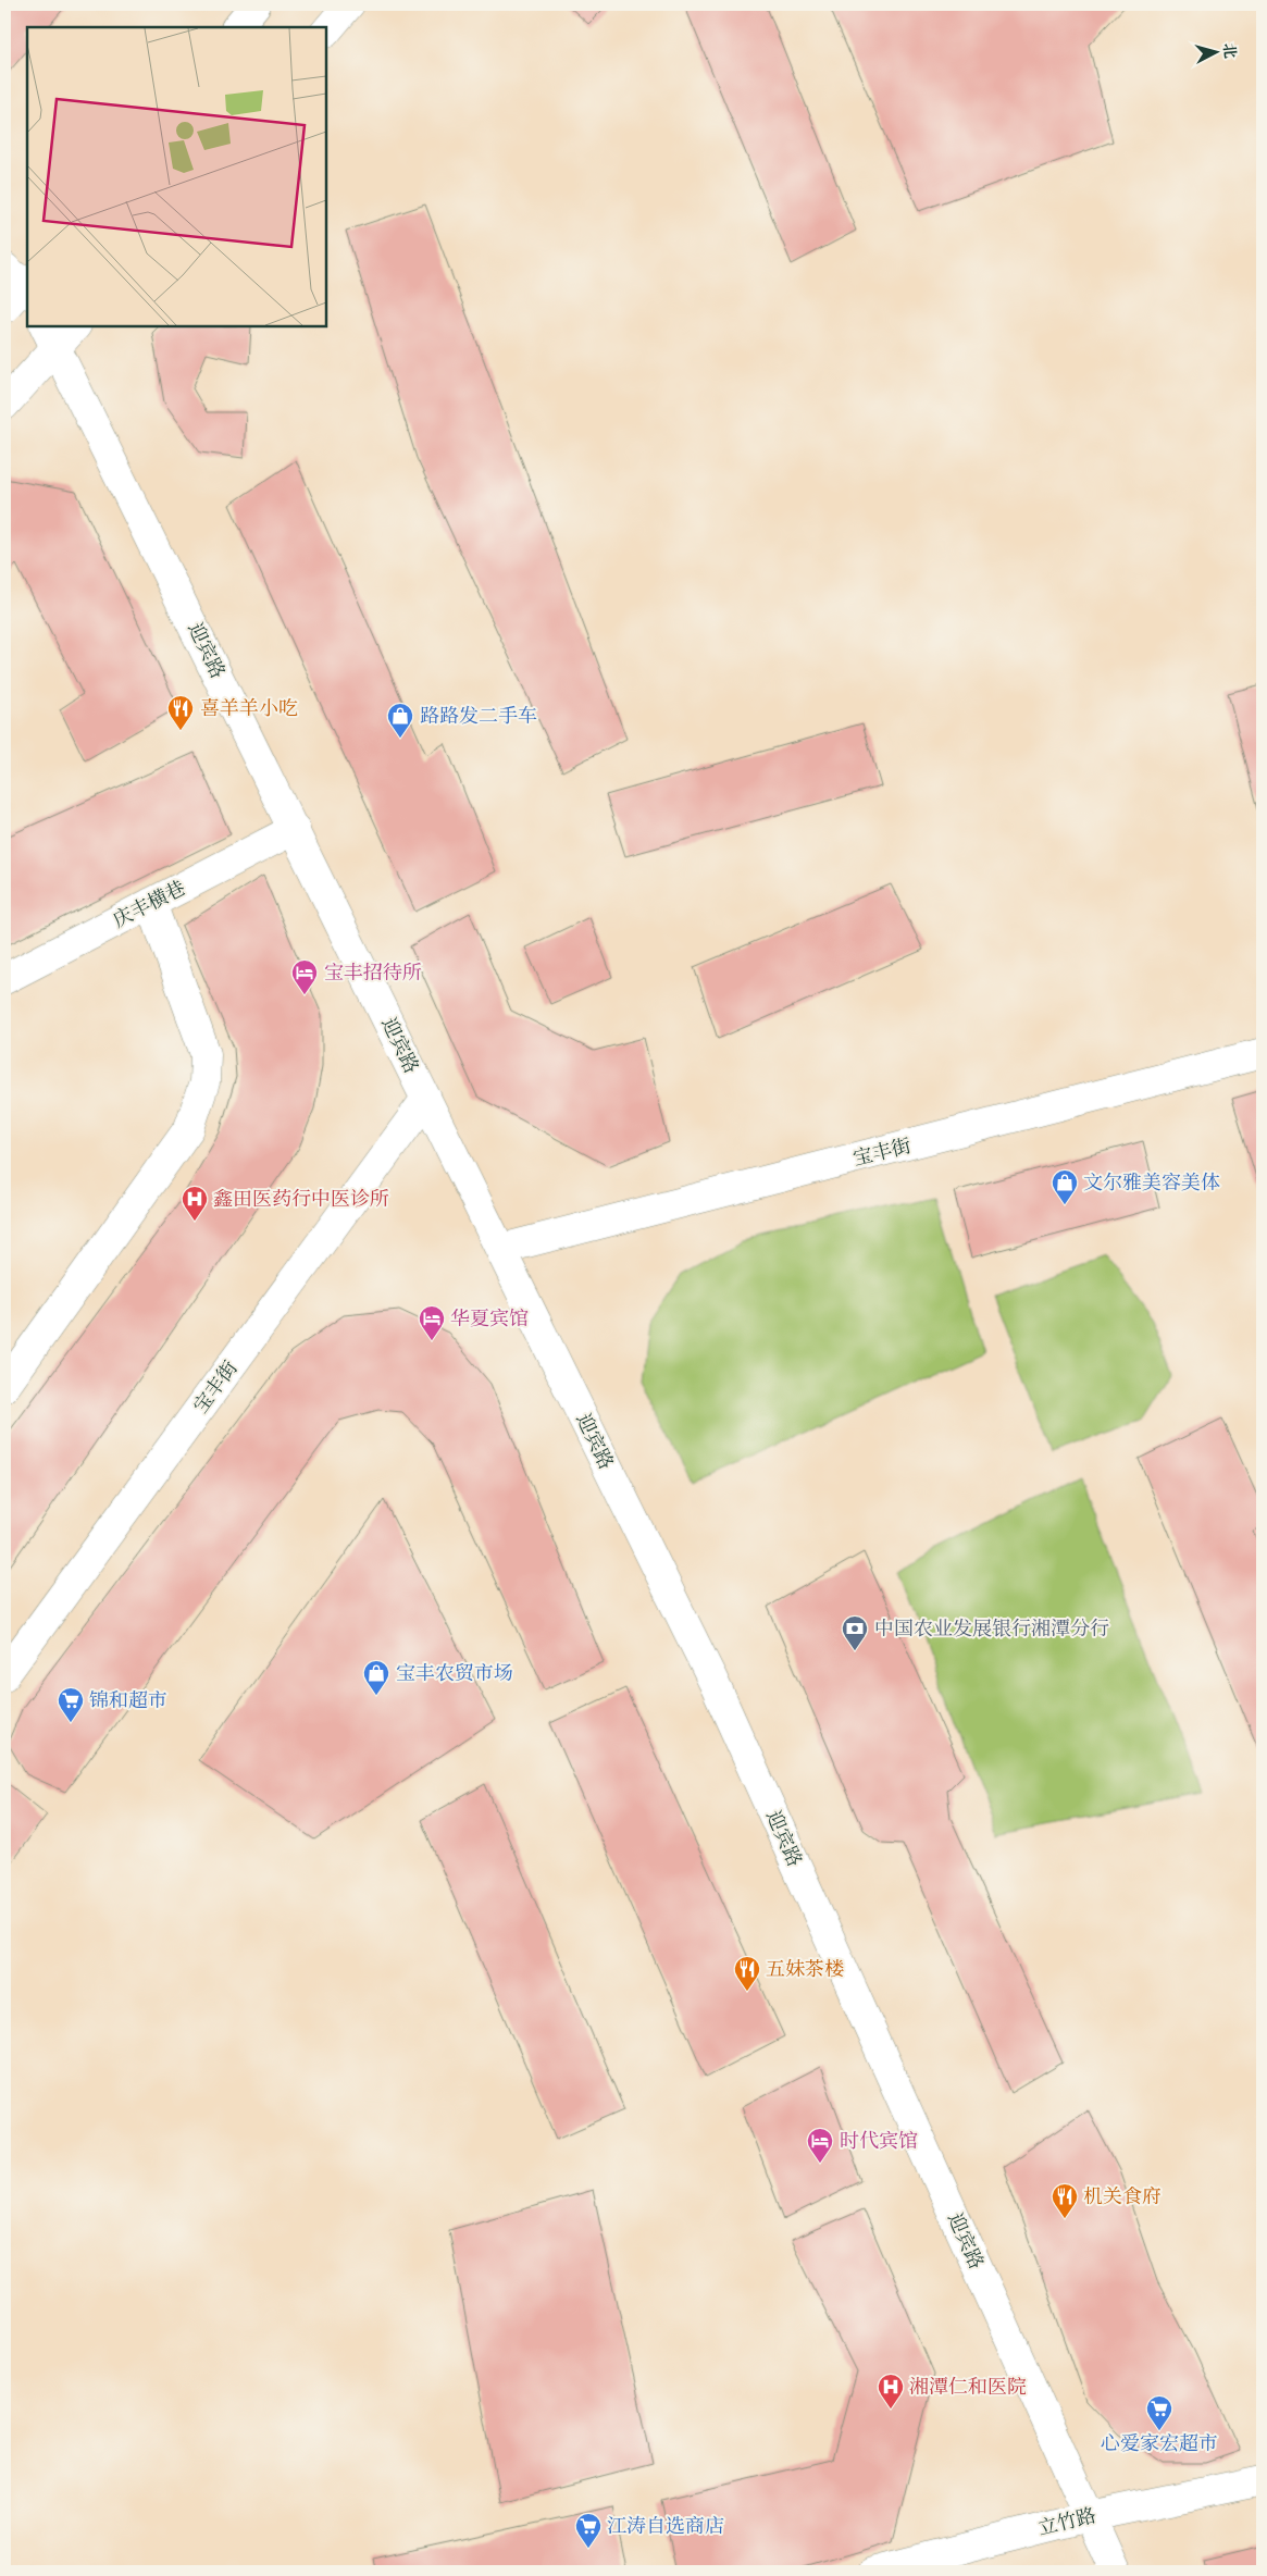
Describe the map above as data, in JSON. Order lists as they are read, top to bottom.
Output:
{
  "streets": {
    "street": [
      "迎宾路",
      "庆丰横巷",
      "宝丰街",
      "立竹路"
    ]
  },
  "crossings": [
    ["迎宾路", "庆丰横巷"],
    ["迎宾路", "宝丰街"],
    ["迎宾路", "立竹路"]
  ],
  "places": {
    "restaurant": ["喜羊羊小吃", "五妹茶楼", "机关食府"],
    "shop": ["路路发二手车", "文尔雅美容美体", "宝丰农贸市场"],
    "hotel": ["宝丰招待所", "华夏宾馆", "时代宾馆"],
    "hospital": ["鑫田医药行中医诊所", "湘潭仁和医院"],
    "bank": ["中国农业发展银行湘潭分行"],
    "supermarket": ["锦和超市", "心爱家宏超市", "江涛自选商店"]
  },
  "north": "right"
}
